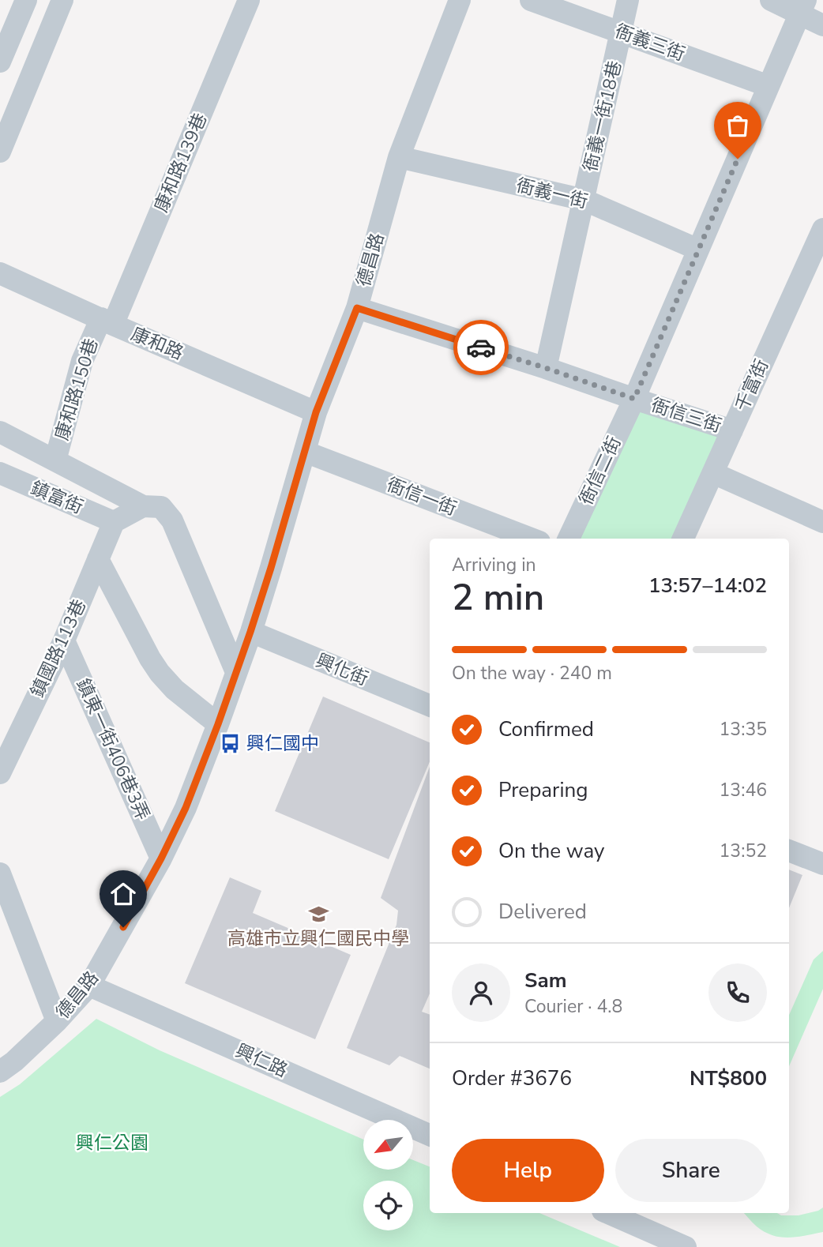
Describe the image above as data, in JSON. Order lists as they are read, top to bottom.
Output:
{
  "streets": {
    "street": [
      "衙義三街",
      "衙義一街18巷",
      "康和路139巷",
      "衙義一街",
      "德昌路",
      "康和路",
      "千富街",
      "康和路150巷",
      "衙信三街",
      "衙信二街",
      "衙信一街",
      "鎮富街",
      "鎮國路113巷",
      "興化街",
      "鎮東一街406巷3弄",
      "興仁路"
    ]
  },
  "crossings": [
    ["衙義三街", "衙義一街18巷"],
    ["衙義三街", "衙信二街"],
    ["衙義一街18巷", "衙義一街"],
    ["衙義一街18巷", "衙信三街"],
    ["康和路139巷", "康和路"],
    ["康和路139巷", "康和路150巷"],
    ["衙義一街", "德昌路"],
    ["衙義一街", "衙信二街"],
    ["德昌路", "康和路"],
    ["德昌路", "衙信三街"],
    ["德昌路", "衙信一街"],
    ["德昌路", "興化街"],
    ["德昌路", "鎮東一街406巷3弄"],
    ["德昌路", "興仁路"],
    ["康和路", "康和路150巷"],
    ["千富街", "衙信三街"],
    ["衙信三街", "衙信二街"],
    ["鎮富街", "鎮國路113巷"],
    ["鎮國路113巷", "鎮東一街406巷3弄"]
  ],
  "parks": ["興仁公園"],
  "places": {
    "bus stop": ["興仁國中"],
    "school or university": ["高雄市立興仁國民中學"]
  },
  "north": "bottom left",
  "page": {
    "heading": ["2 min", "Arriving in", "13:57–14:02"],
    "panel": [
      "Sam",
      "Courier · 4.8",
      "Order #3676",
      "NT$800"
    ],
    "bar": "On the way · 240 m",
    "list": [
      ["Confirmed", "13:35"],
      ["Preparing", "13:46"],
      ["On the way", "13:52"],
      "Delivered"
    ],
    "buttons": ["Help", "Share"]
  }
}
